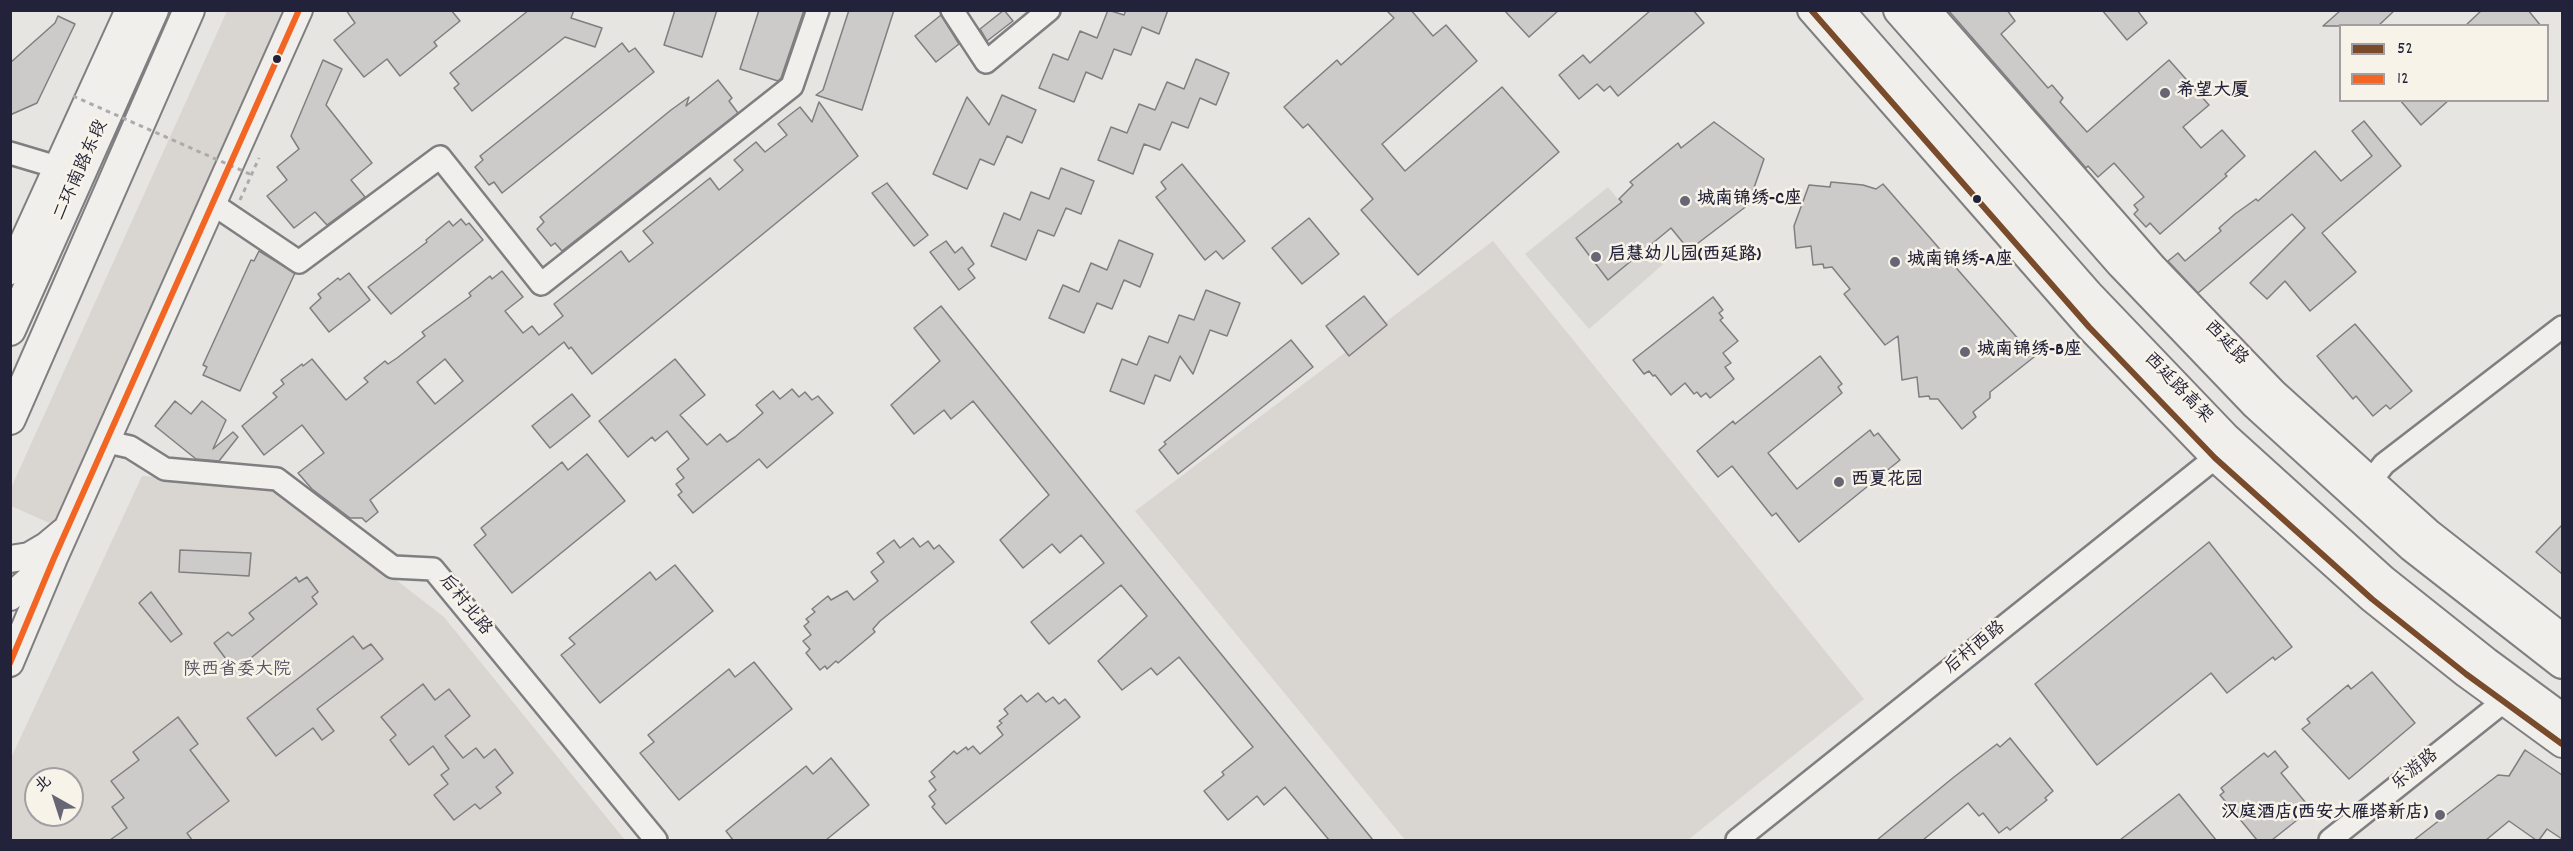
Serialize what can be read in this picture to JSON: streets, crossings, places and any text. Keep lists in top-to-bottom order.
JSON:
{
  "streets": {
    "highway": ["二环南路东段", "西延路高架"],
    "main road": ["西延路"],
    "street": ["后村北路", "后村西路", "乐游路"]
  },
  "parks": ["陕西省委大院"],
  "places": [
    "希望大厦",
    "城南锦绣-C座",
    "启慧幼儿园(西延路)",
    "城南锦绣-A座",
    "城南锦绣-B座",
    "西夏花园",
    "汉庭酒店(西安大雁塔新店)"
  ],
  "lines": ["transit line 52", "transit line 12"],
  "legend": ["52", "12"],
  "north": "top left"
}
